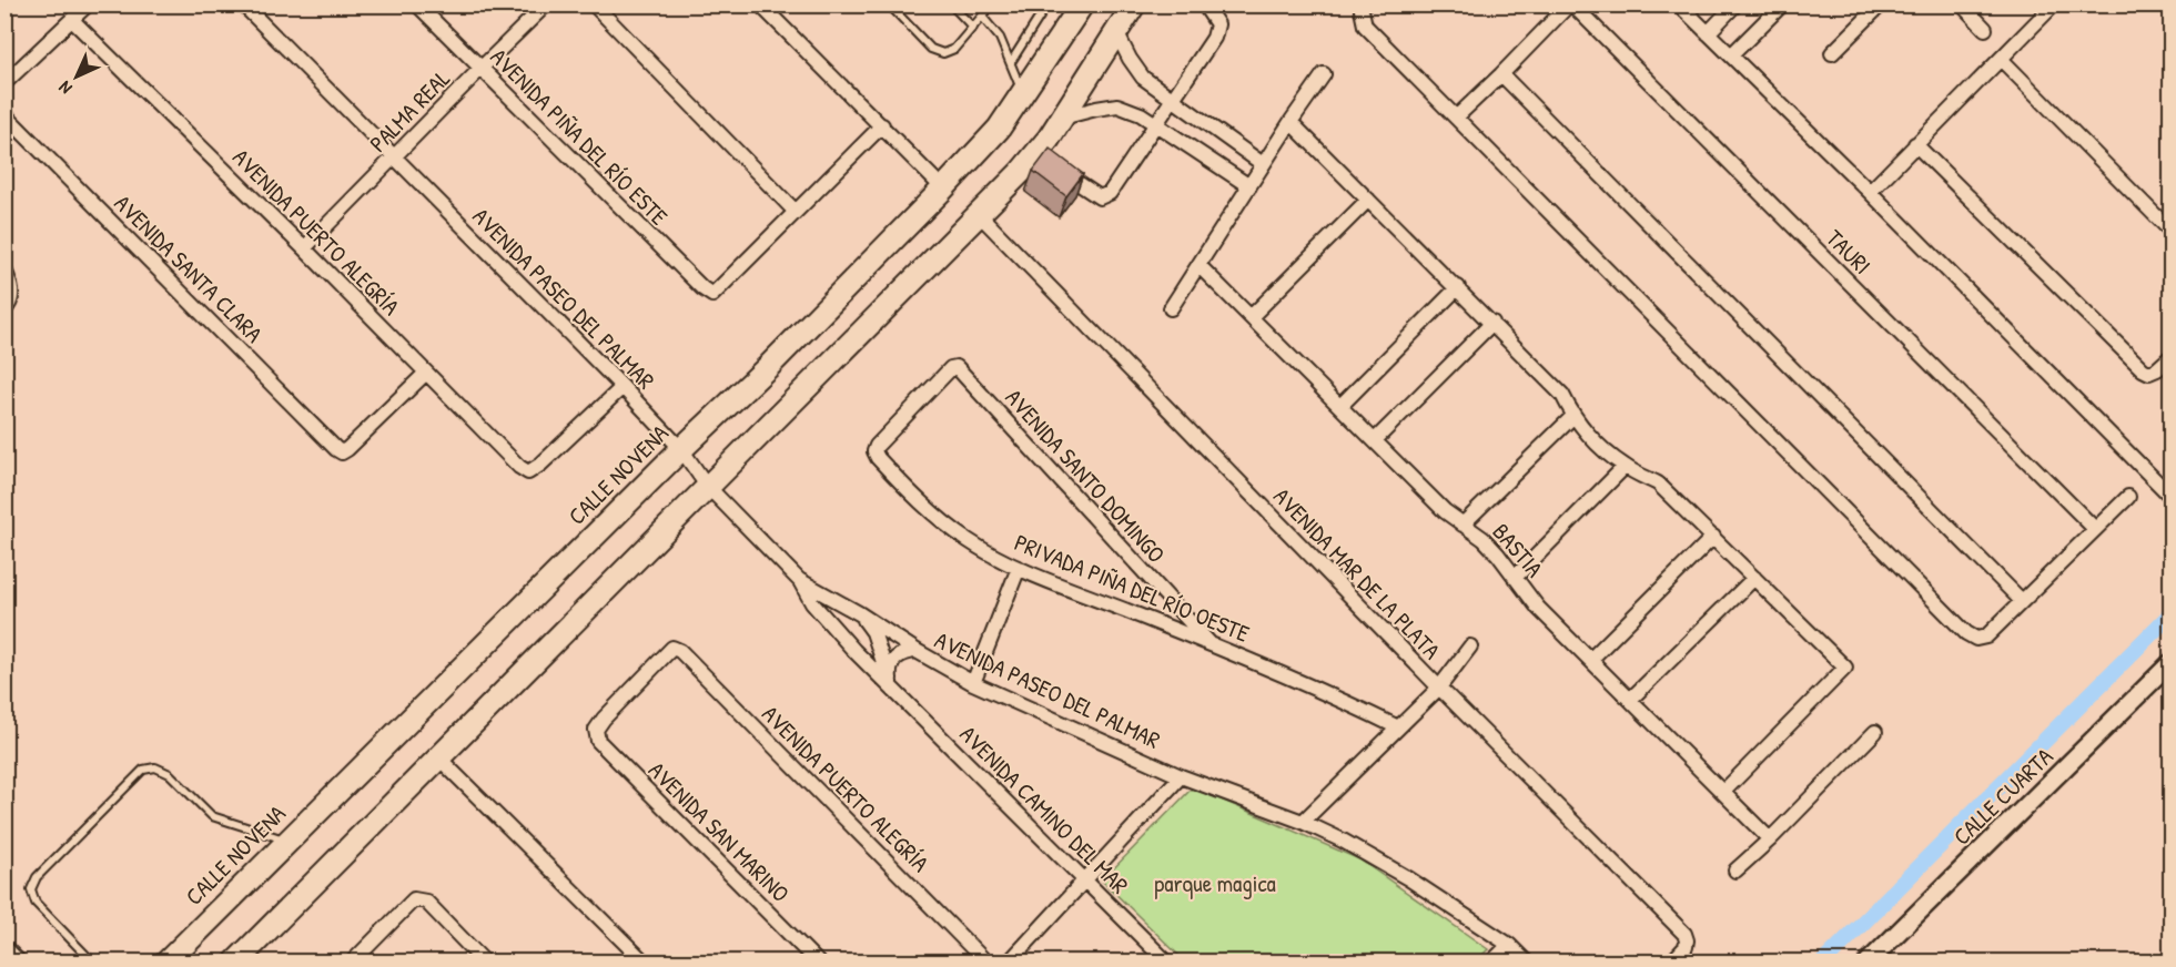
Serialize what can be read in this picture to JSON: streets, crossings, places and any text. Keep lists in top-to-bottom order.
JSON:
{
  "streets": {
    "main road": ["CALLE NOVENA"],
    "street": [
      "PALMA REAL",
      "AVENIDA PIÑA DEL RÍO ESTE",
      "AVENIDA PUERTO ALEGRÍA",
      "TAURI",
      "AVENIDA SANTA CLARA",
      "AVENIDA PASEO DEL PALMAR",
      "AVENIDA SANTO DOMINGO",
      "BASTIA",
      "AVENIDA MAR DE LA PLATA",
      "PRIVADA PIÑA DEL RÍO OESTE",
      "CALLE CUARTA",
      "AVENIDA CAMINO DEL MAR",
      "AVENIDA SAN MARINO"
    ]
  },
  "crossings": [
    ["PALMA REAL", "AVENIDA PIÑA DEL RÍO ESTE"],
    ["PALMA REAL", "AVENIDA PUERTO ALEGRÍA"],
    ["PALMA REAL", "AVENIDA PASEO DEL PALMAR"],
    ["AVENIDA PUERTO ALEGRÍA", "AVENIDA SANTA CLARA"],
    ["AVENIDA PUERTO ALEGRÍA", "AVENIDA PASEO DEL PALMAR"],
    ["AVENIDA PUERTO ALEGRÍA", "AVENIDA SAN MARINO"],
    ["AVENIDA PASEO DEL PALMAR", "CALLE NOVENA"],
    ["AVENIDA PASEO DEL PALMAR", "AVENIDA CAMINO DEL MAR"],
    ["AVENIDA SANTO DOMINGO", "PRIVADA PIÑA DEL RÍO OESTE"]
  ],
  "parks": ["parque magica"],
  "north": "bottom left"
}
